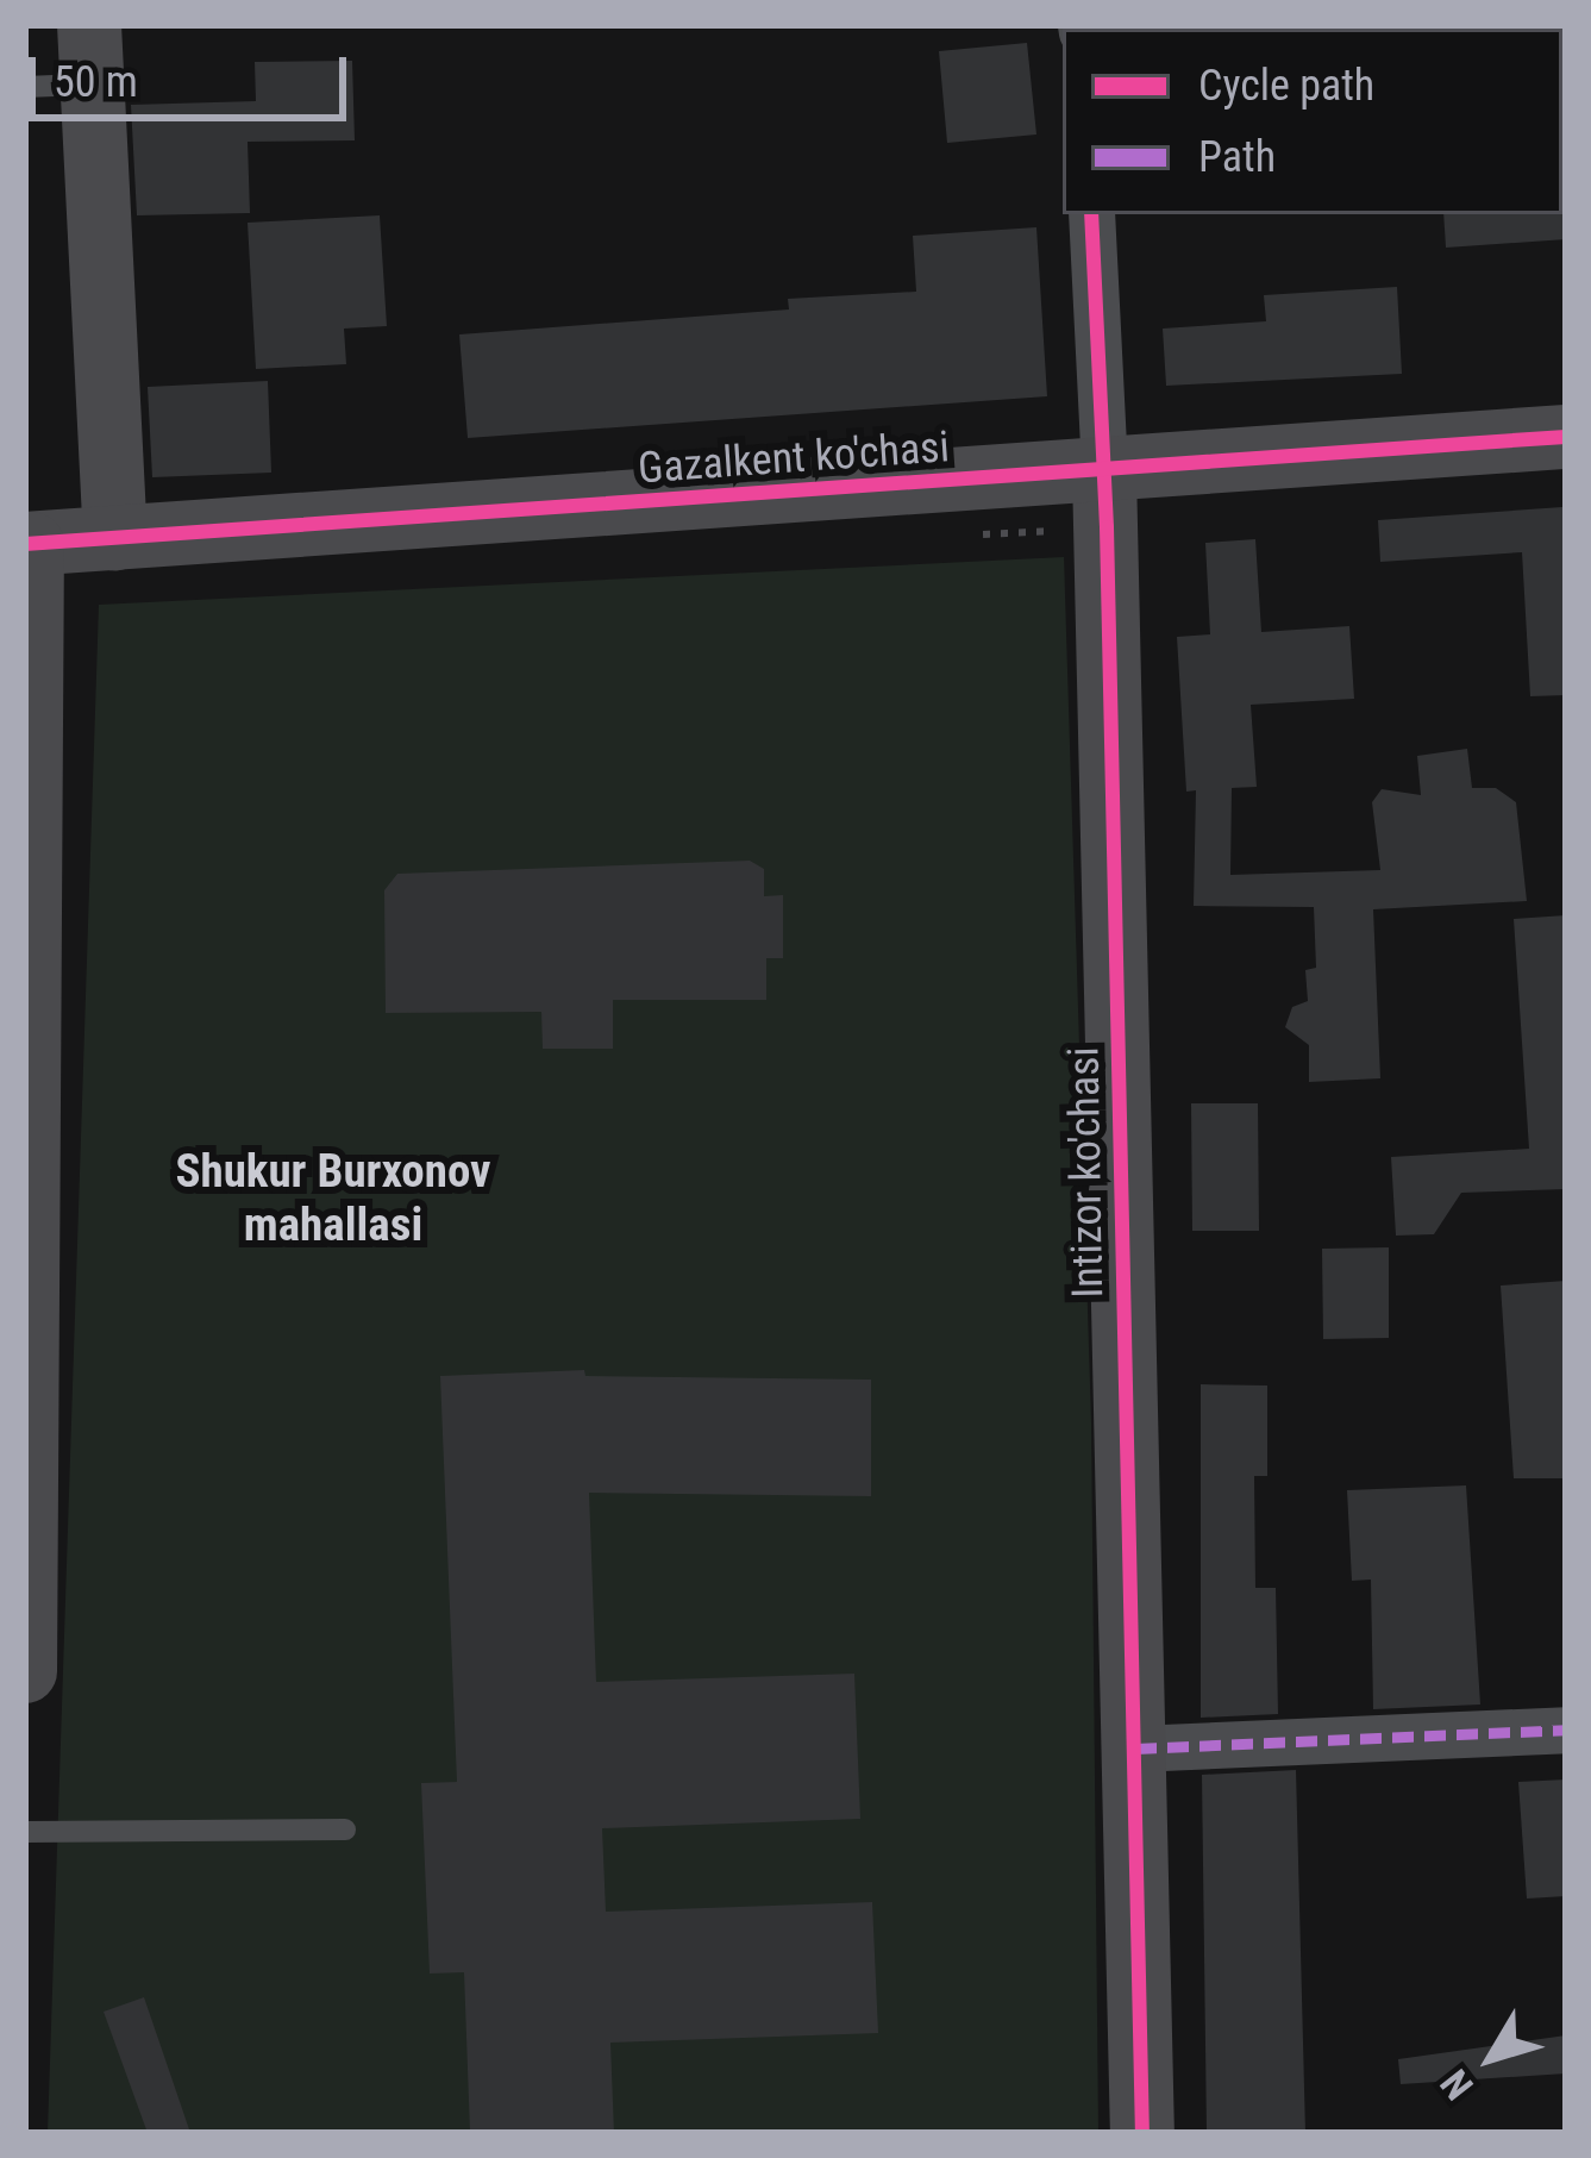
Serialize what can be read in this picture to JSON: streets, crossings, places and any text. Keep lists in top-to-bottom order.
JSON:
{
  "streets": {
    "street": ["Gazalkent ko'chasi", "Intizor ko'chasi"]
  },
  "crossings": [
    ["Gazalkent ko'chasi", "Intizor ko'chasi"]
  ],
  "districts": ["Shukur Burxonov mahallasi"],
  "legend": ["Cycle path", "Path"],
  "scale_bar": "50 m",
  "north": "bottom left"
}
